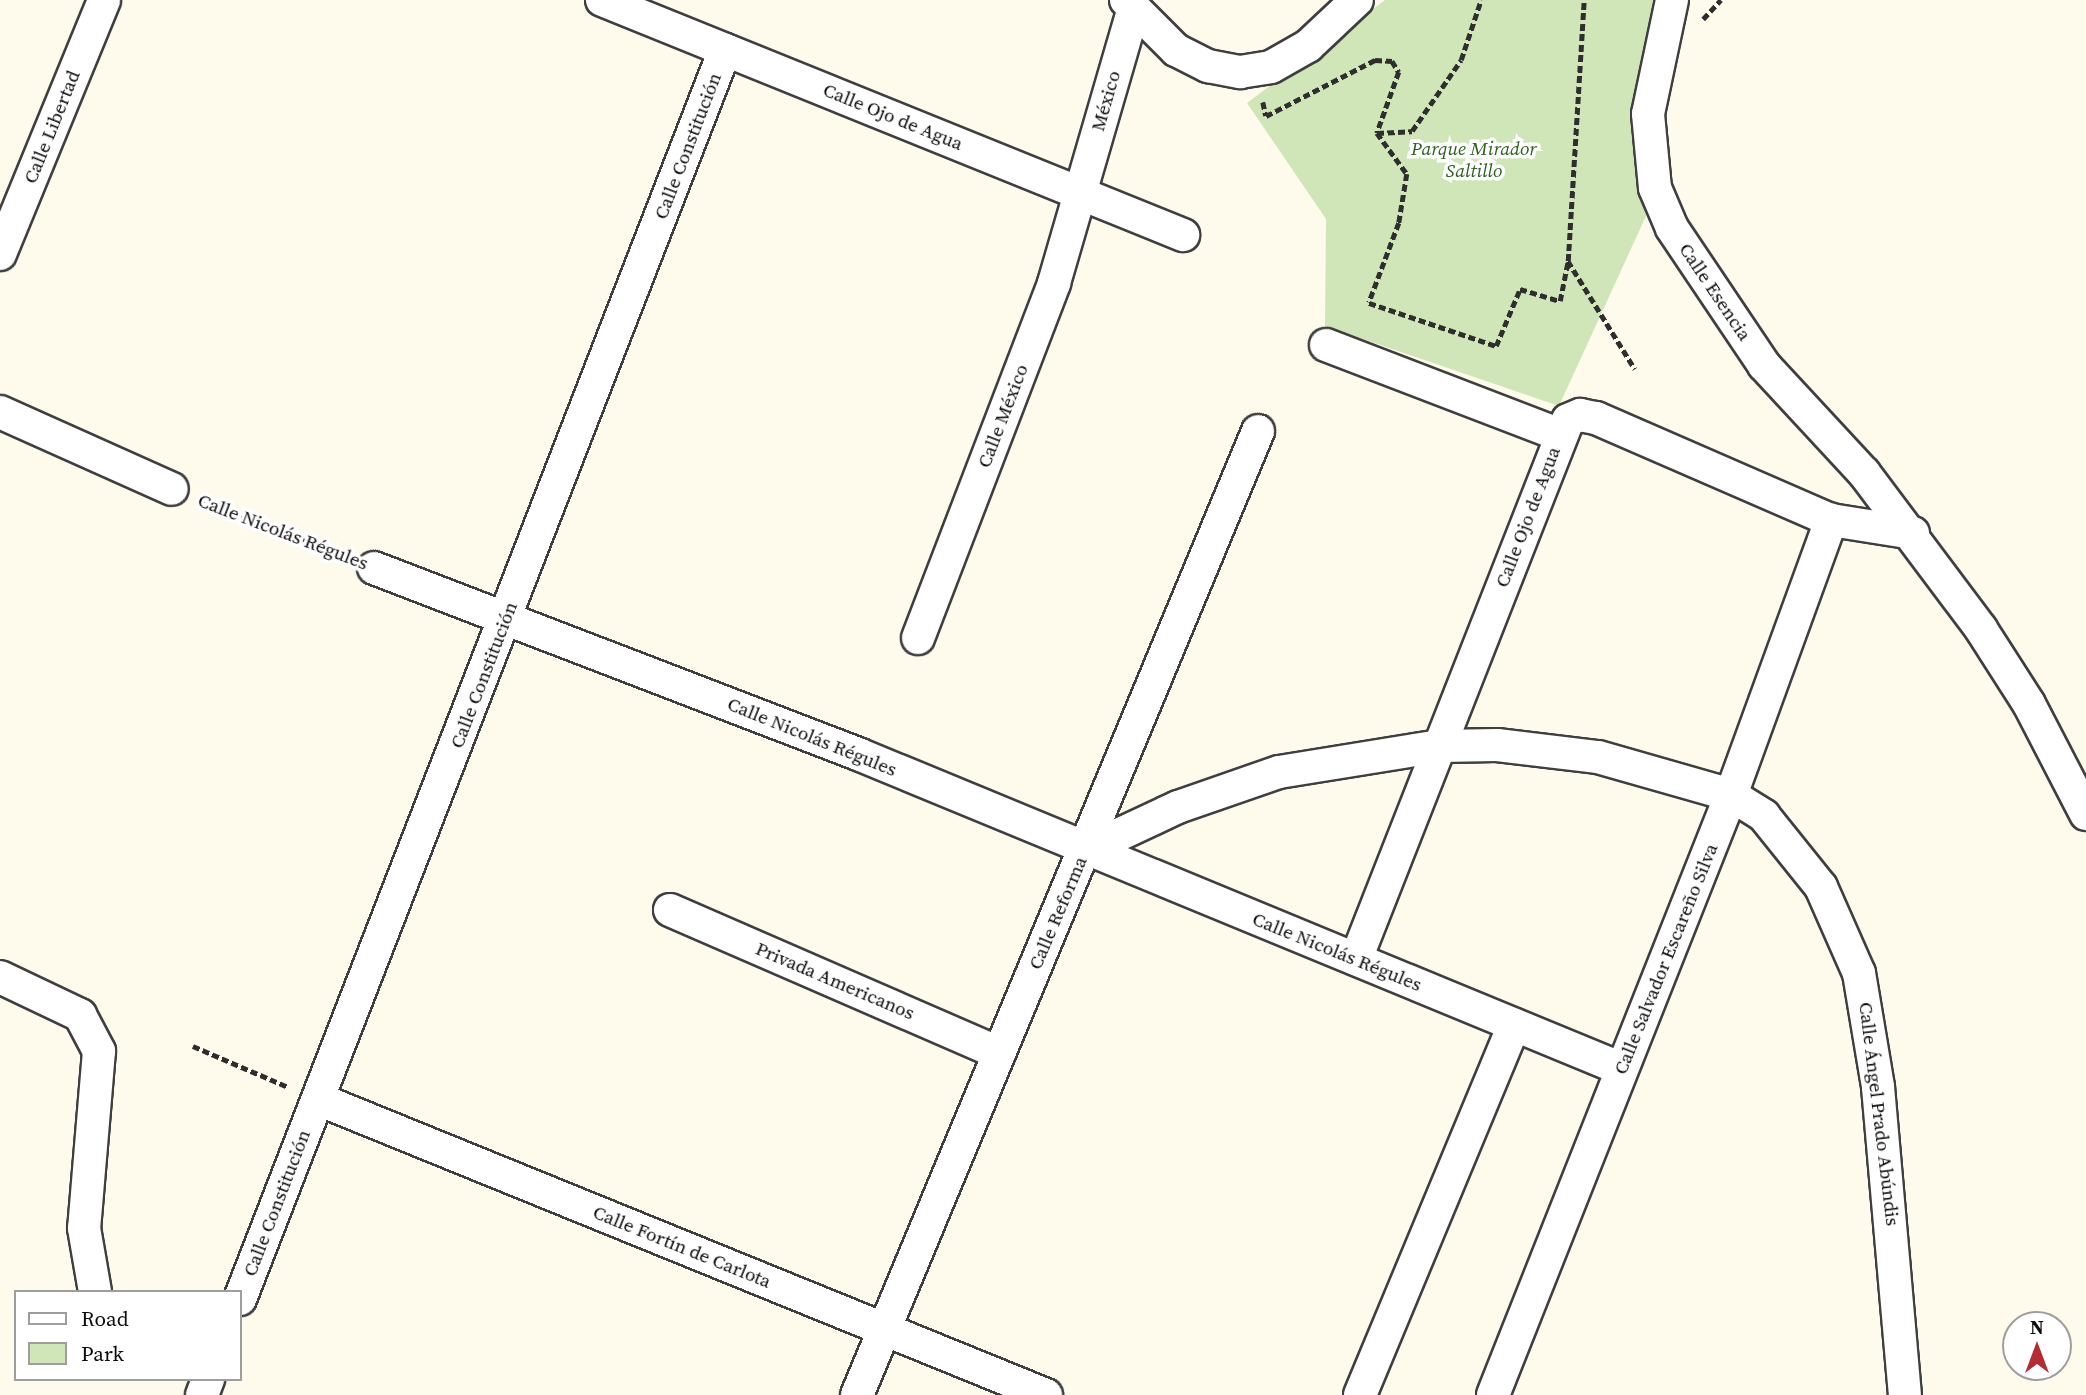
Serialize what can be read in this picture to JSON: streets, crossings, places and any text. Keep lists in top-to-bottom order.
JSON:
{
  "streets": {
    "street": [
      "México",
      "Calle Ojo de Agua",
      "Calle Libertad",
      "Calle Constitución",
      "Calle Esencia",
      "Calle México",
      "Calle Nicolás Régules",
      "Calle Reforma",
      "Calle Salvador Escareño Silva",
      "Privada Americanos",
      "Calle Ángel Prado Abúndis",
      "Calle Fortín de Carlota"
    ]
  },
  "crossings": [
    ["México", "Calle Ojo de Agua"],
    ["México", "Calle México"],
    ["Calle Ojo de Agua", "Calle Constitución"],
    ["Calle Ojo de Agua", "Calle Esencia"],
    ["Calle Ojo de Agua", "Calle México"],
    ["Calle Ojo de Agua", "Calle Nicolás Régules"],
    ["Calle Ojo de Agua", "Calle Salvador Escareño Silva"],
    ["Calle Ojo de Agua", "Calle Ángel Prado Abúndis"],
    ["Calle Constitución", "Calle Nicolás Régules"],
    ["Calle Constitución", "Calle Fortín de Carlota"],
    ["Calle Nicolás Régules", "Calle Reforma"],
    ["Calle Nicolás Régules", "Calle Salvador Escareño Silva"],
    ["Calle Nicolás Régules", "Calle Ángel Prado Abúndis"],
    ["Calle Reforma", "Privada Americanos"],
    ["Calle Reforma", "Calle Ángel Prado Abúndis"],
    ["Calle Reforma", "Calle Fortín de Carlota"],
    ["Calle Salvador Escareño Silva", "Calle Ángel Prado Abúndis"]
  ],
  "parks": ["Parque Mirador Saltillo"],
  "legend": ["Road", "Park"],
  "north": "top"
}
